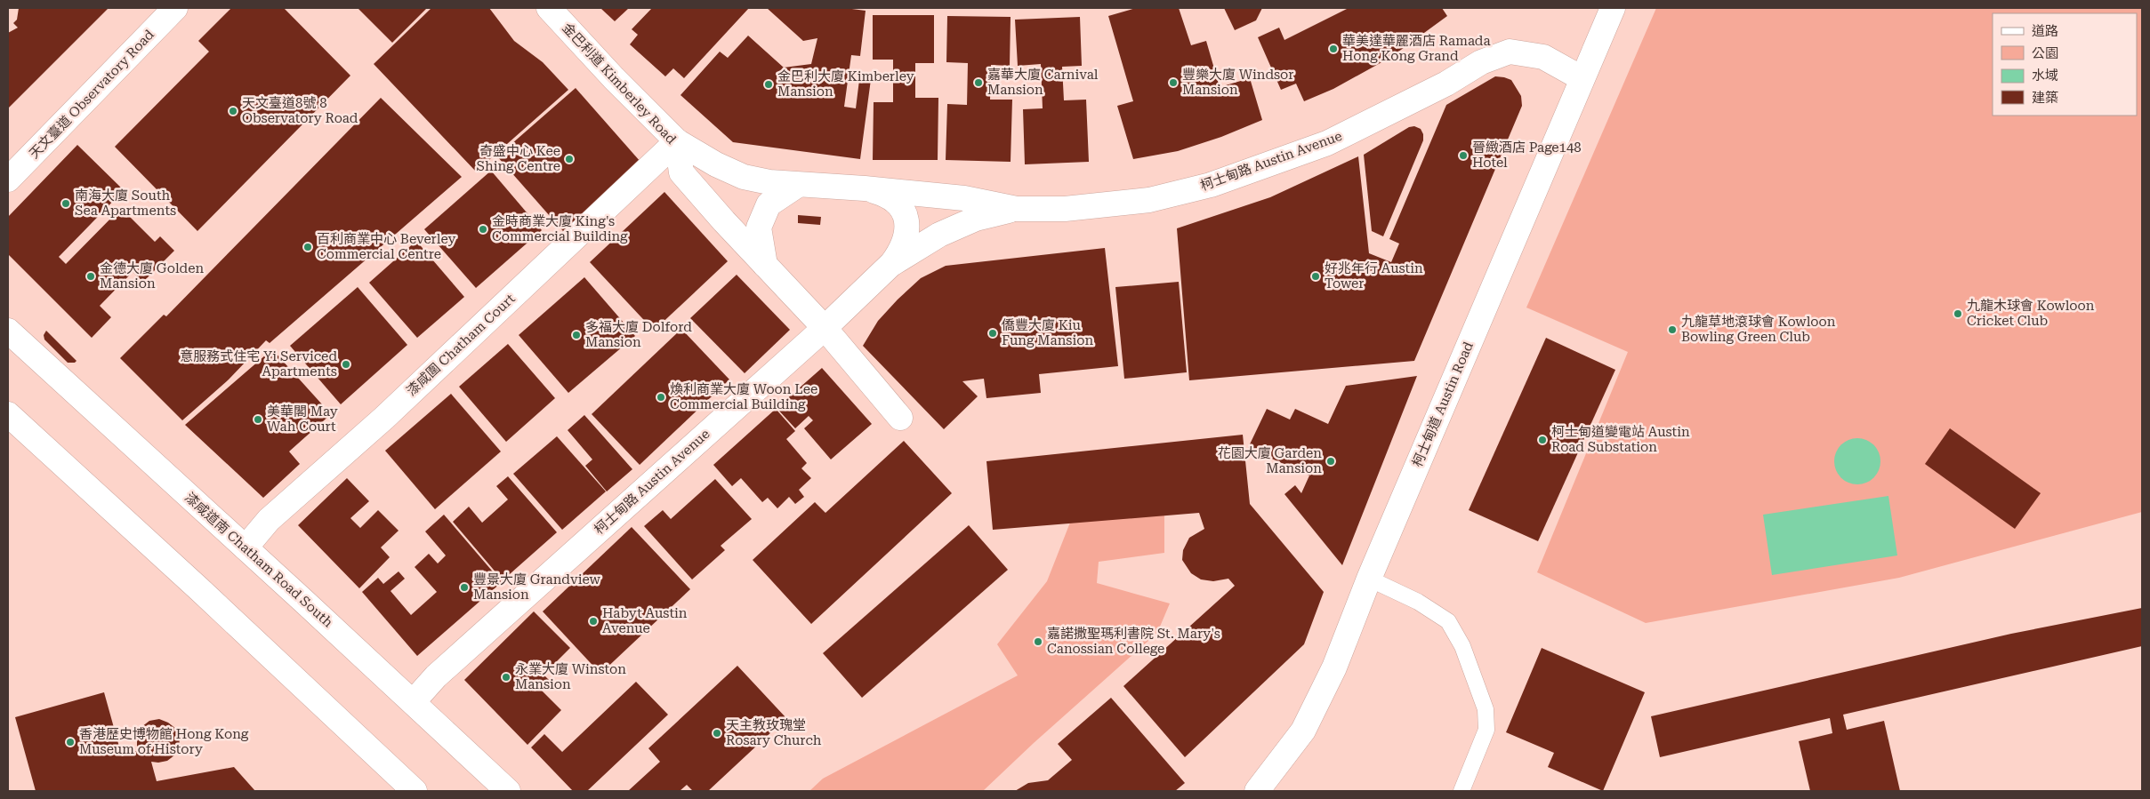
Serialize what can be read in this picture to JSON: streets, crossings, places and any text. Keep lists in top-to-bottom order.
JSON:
{
  "streets": {
    "street": [
      "金巴利道 Kimberley Road",
      "天文臺道 Observatory Road",
      "柯士甸路 Austin Avenue",
      "漆咸圍 Chatham Court",
      "柯士甸道 Austin Road",
      "漆咸道南 Chatham Road South"
    ]
  },
  "crossings": [
    ["金巴利道 Kimberley Road", "柯士甸路 Austin Avenue"],
    ["金巴利道 Kimberley Road", "漆咸圍 Chatham Court"],
    ["柯士甸路 Austin Avenue", "漆咸圍 Chatham Court"],
    ["柯士甸路 Austin Avenue", "柯士甸道 Austin Road"],
    ["柯士甸路 Austin Avenue", "漆咸道南 Chatham Road South"],
    ["漆咸圍 Chatham Court", "漆咸道南 Chatham Road South"]
  ],
  "places": [
    "華美達華麗酒店 Ramada Hong Kong Grand",
    "嘉華大廈 Carnival Mansion",
    "豐樂大廈 Windsor Mansion",
    "金巴利大廈 Kimberley Mansion",
    "天文臺道8號 8 Observatory Road",
    "晉緻酒店 Page148 Hotel",
    "奇盛中心 Kee Shing Centre",
    "南海大廈 South Sea Apartments",
    "金時商業大廈 King's Commercial Building",
    "百利商業中心 Beverley Commercial Centre",
    "金德大廈 Golden Mansion",
    "好兆年行 Austin Tower",
    "九龍木球會 Kowloon Cricket Club",
    "九龍草地滾球會 Kowloon Bowling Green Club",
    "僑豐大廈 Kiu Fung Mansion",
    "多福大廈 Dolford Mansion",
    "意服務式住宅 Yi Serviced Apartments",
    "煥利商業大廈 Woon Lee Commercial Building",
    "美華閣 May Wah Court",
    "柯士甸道變電站 Austin Road Substation",
    "花園大廈 Garden Mansion",
    "豐景大廈 Grandview Mansion",
    "Habyt Austin Avenue",
    "嘉諾撒聖瑪利書院 St. Mary's Canossian College",
    "永業大廈 Winston Mansion",
    "天主教玫瑰堂 Rosary Church",
    "香港歷史博物館 Hong Kong Museum of History"
  ],
  "legend": [
    "道路",
    "公園",
    "水域",
    "建築"
  ]
}
